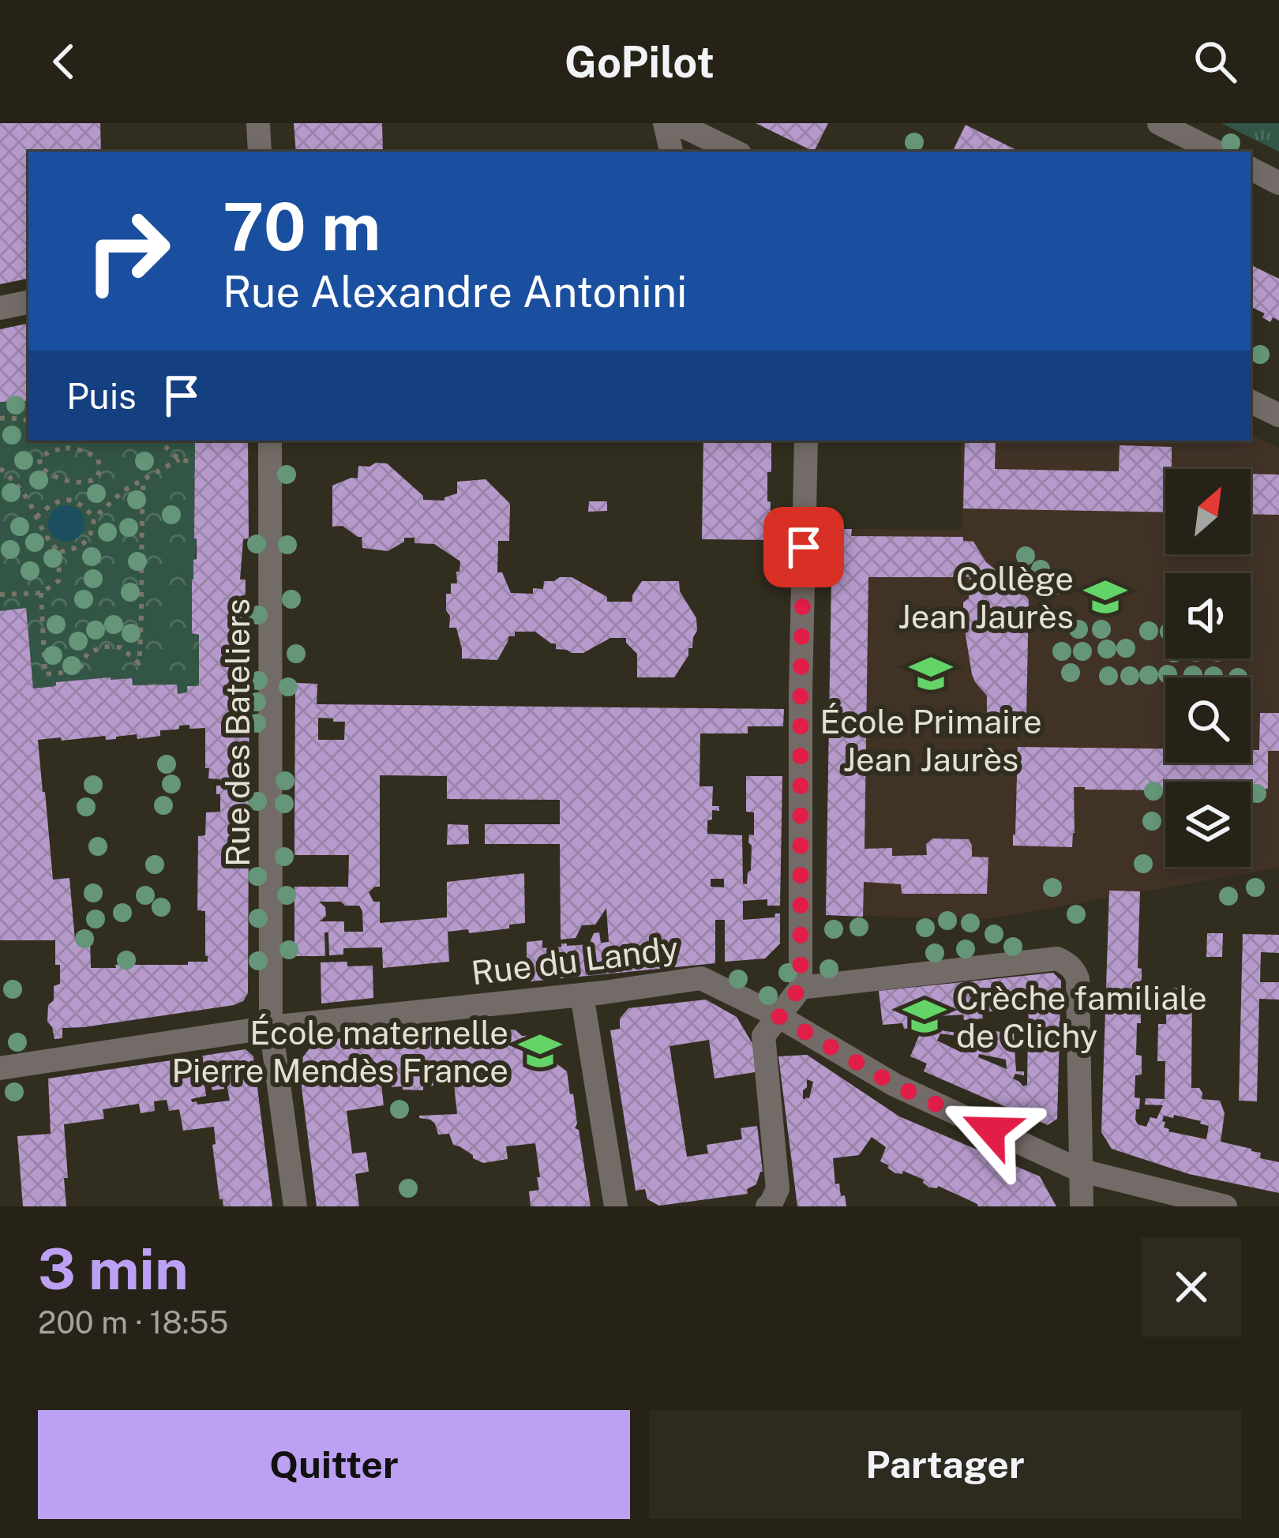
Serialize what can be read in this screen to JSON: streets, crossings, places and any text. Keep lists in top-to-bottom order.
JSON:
{
  "streets": {
    "street": ["Rue des Bateliers", "Rue du Landy"]
  },
  "crossings": [
    ["Rue des Bateliers", "Rue du Landy"]
  ],
  "places": {
    "school or university": [
      "Collège Jean Jaurès",
      "École Primaire Jean Jaurès",
      "Crèche familiale de Clichy",
      "École maternelle Pierre Mendès France"
    ]
  },
  "north": "top right",
  "page": {
    "header": "GoPilot",
    "turn": ["70 m", "Rue Alexandre Antonini"],
    "then": "Puis",
    "heading": ["3 min", "200 m · 18:55"],
    "buttons": ["Quitter", "Partager"]
  }
}
